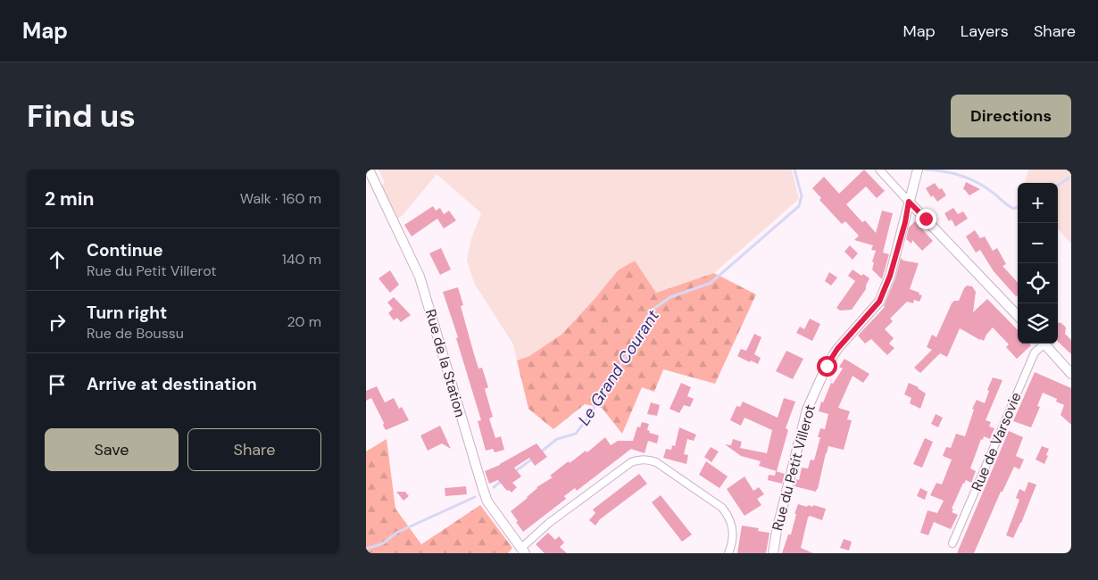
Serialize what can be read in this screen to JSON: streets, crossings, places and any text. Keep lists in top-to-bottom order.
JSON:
{
  "streets": {
    "street": ["Rue de la Station", "Rue de Varsovie", "Rue du Petit Villerot"]
  },
  "water": ["Le Grand Courant"],
  "page": {
    "header": "Map",
    "nav": ["Map", "Layers", "Share"],
    "buttons": [
      "Directions",
      ["Save", "Share"]
    ],
    "title": "Find us",
    "heading": ["2 min", "Walk · 160 m"],
    "map_buttons": ["+", "−"],
    "list": [
      ["Continue", "Rue du Petit Villerot", "140 m"],
      ["Turn right", "Rue de Boussu", "20 m"],
      "Arrive at destination"
    ]
  }
}
